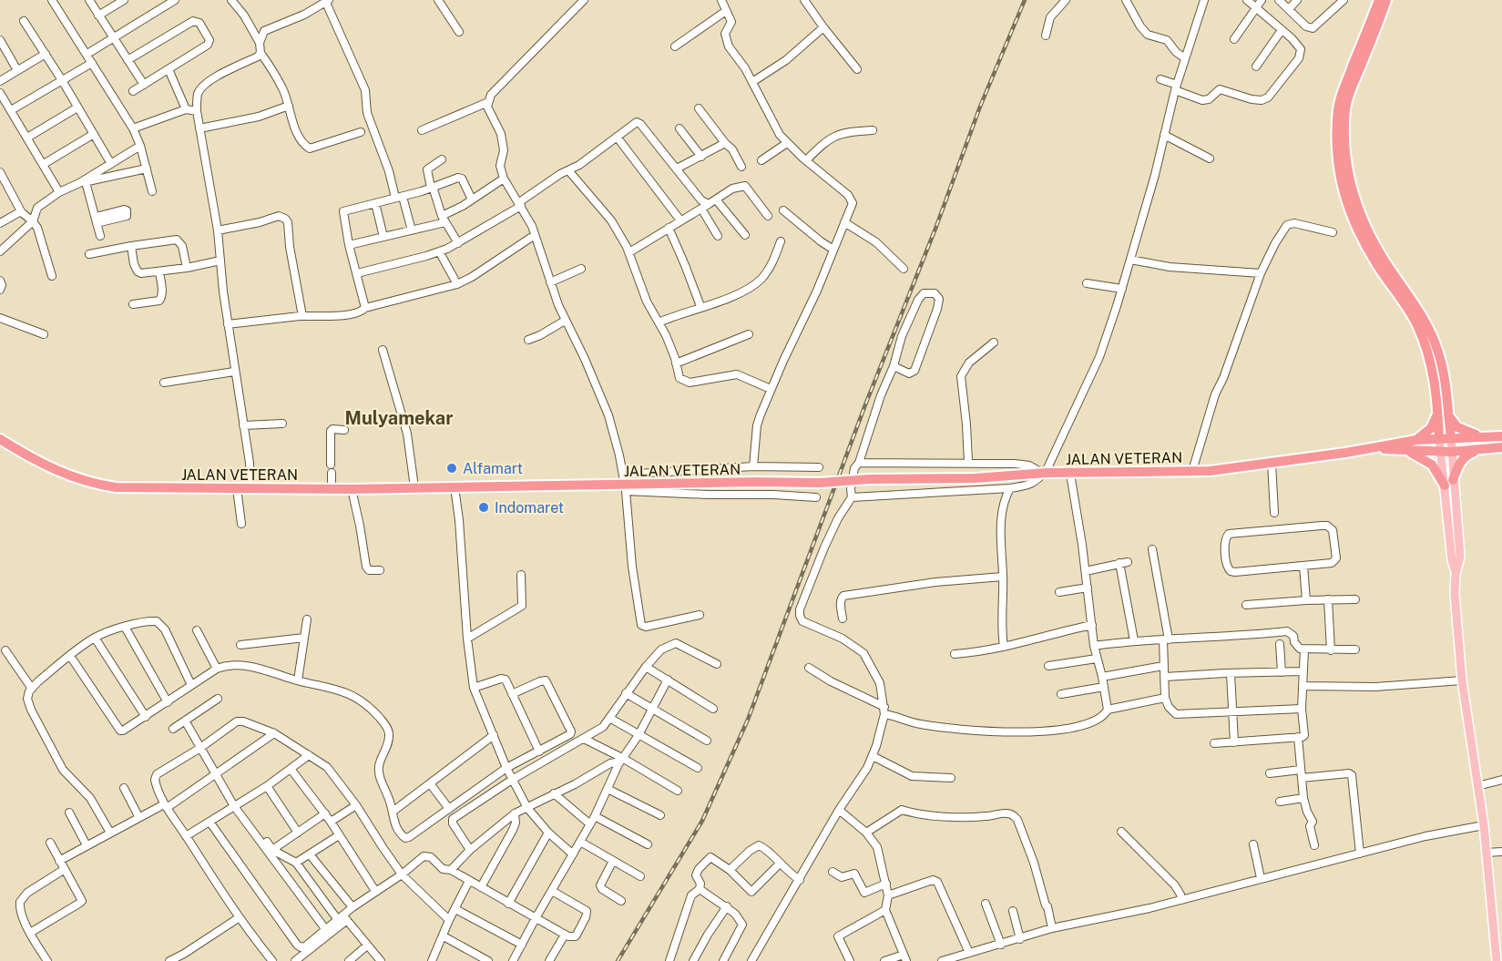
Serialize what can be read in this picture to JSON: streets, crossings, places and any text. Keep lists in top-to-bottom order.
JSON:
{
  "streets": {
    "highway": ["JALAN VETERAN"]
  },
  "districts": ["Mulyamekar"],
  "places": ["Alfamart", "Indomaret"]
}
